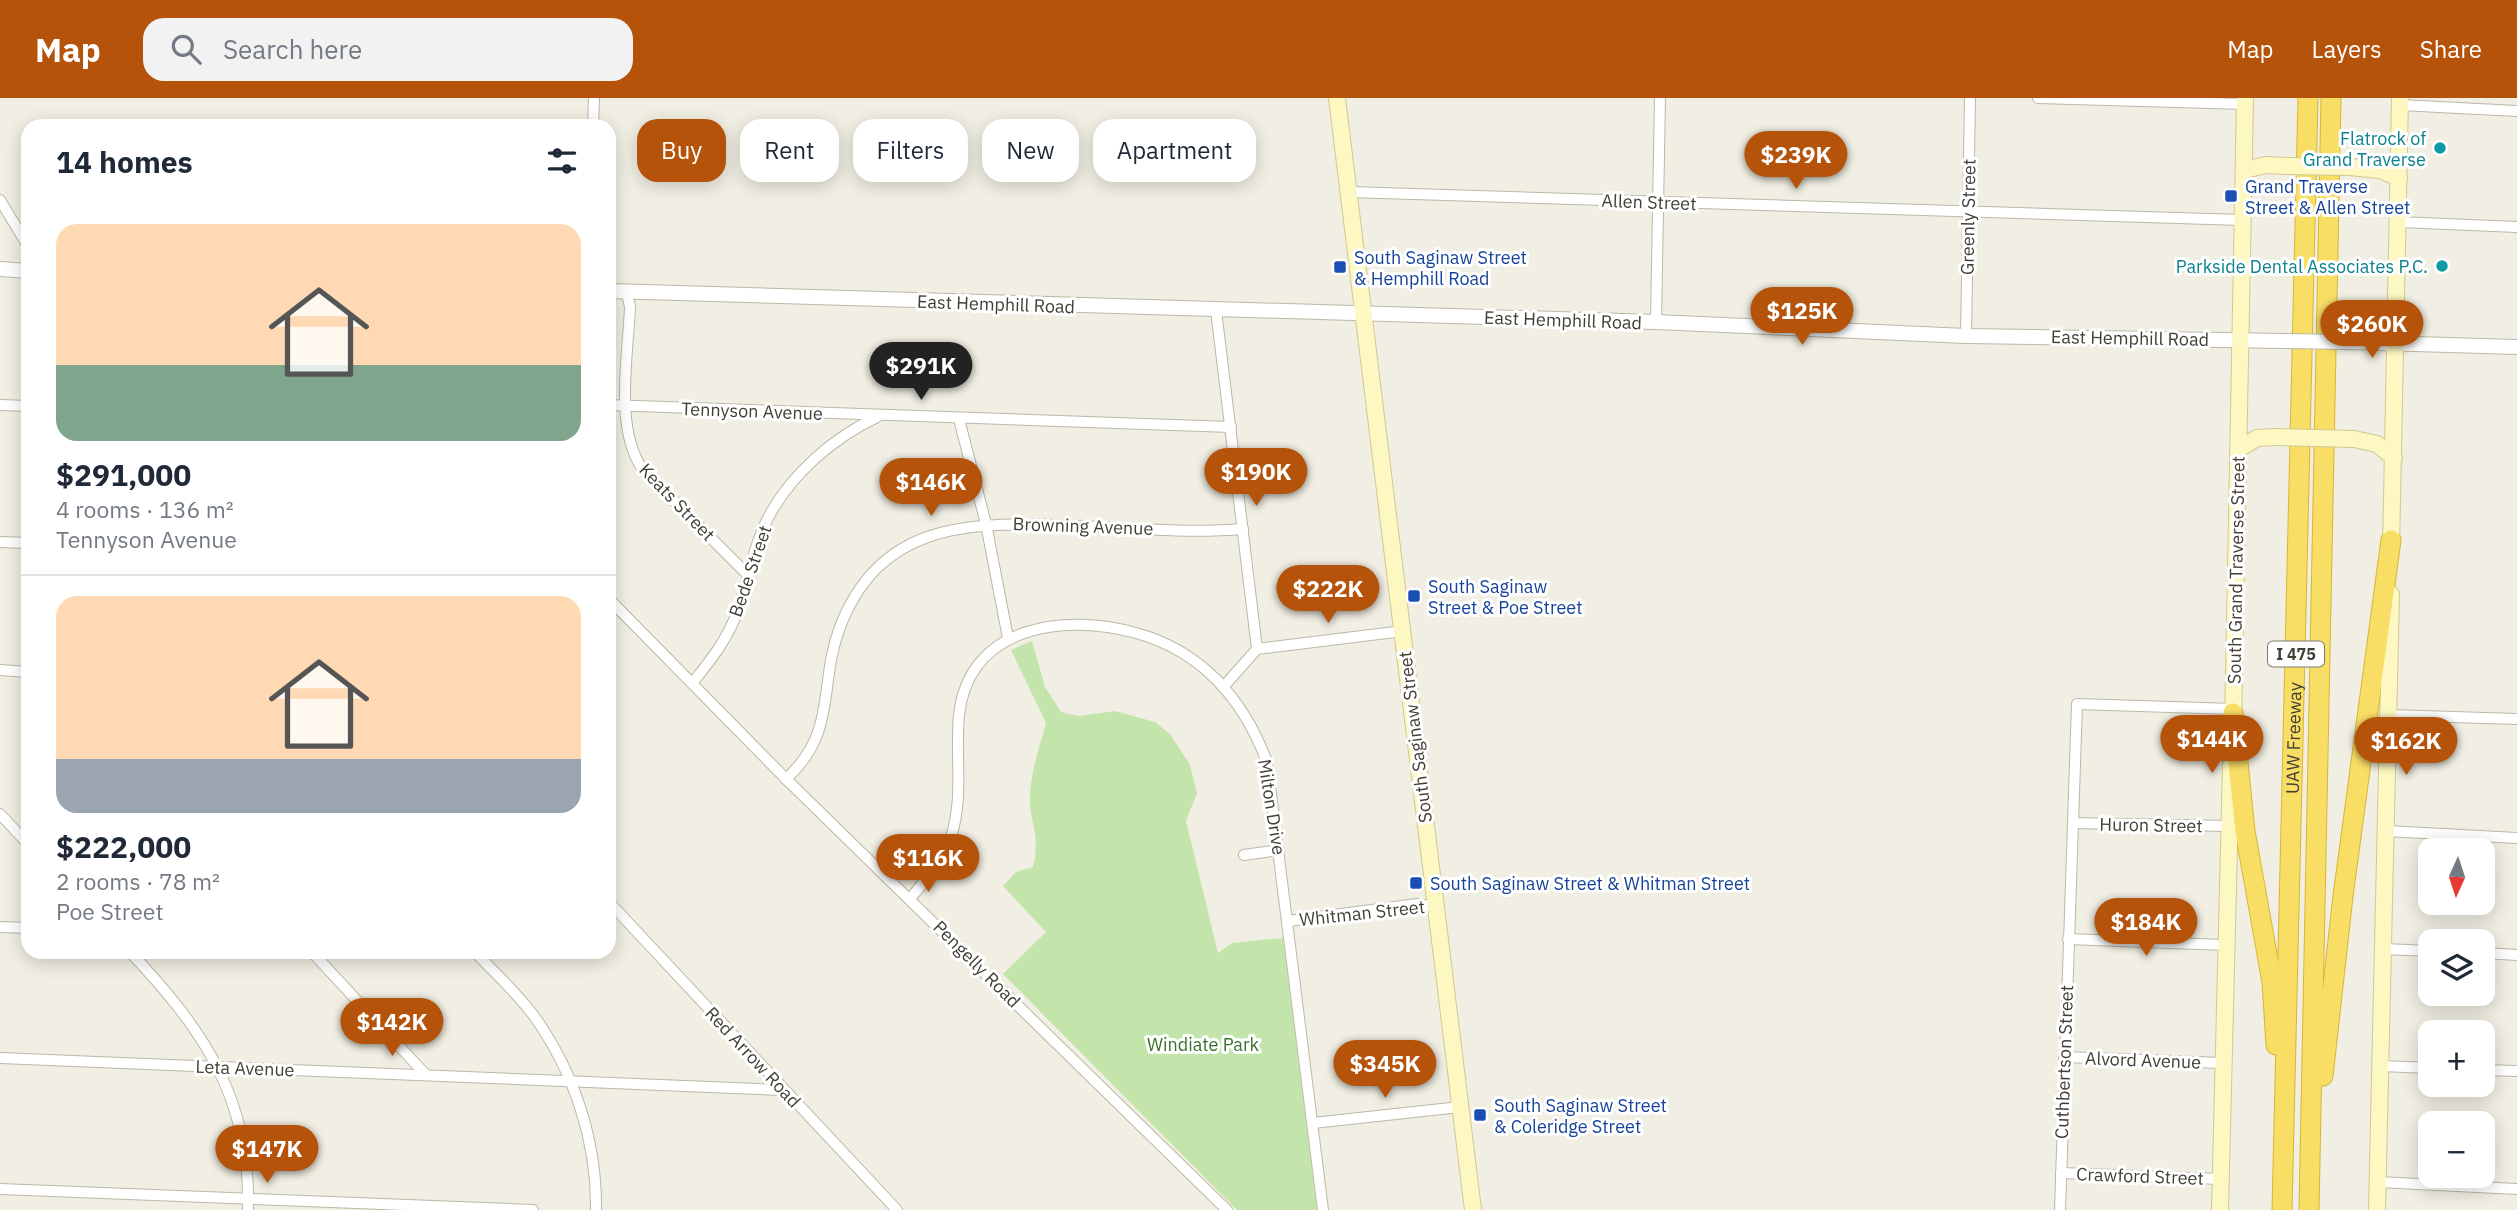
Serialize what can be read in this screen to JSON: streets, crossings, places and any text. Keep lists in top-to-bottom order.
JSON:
{
  "streets": {
    "highway": ["I 475", "UAW Freeway"],
    "main road": ["South Grand Traverse Street", "South Saginaw Street"],
    "street": [
      "Allen Street",
      "Greenly Street",
      "East Hemphill Road",
      "Tennyson Avenue",
      "Keats Street",
      "Browning Avenue",
      "Bede Street",
      "Milton Drive",
      "Huron Street",
      "Whitman Street",
      "Pengelly Road",
      "Red Arrow Road",
      "Alvord Avenue",
      "Cuthbertson Street",
      "Leta Avenue",
      "Crawford Street"
    ]
  },
  "crossings": [
    ["Allen Street", "Greenly Street"],
    ["Allen Street", "South Grand Traverse Street"],
    ["Allen Street", "South Saginaw Street"],
    ["Greenly Street", "East Hemphill Road"],
    ["East Hemphill Road", "Keats Street"],
    ["East Hemphill Road", "South Grand Traverse Street"],
    ["East Hemphill Road", "South Saginaw Street"],
    ["Tennyson Avenue", "Keats Street"],
    ["Tennyson Avenue", "Bede Street"],
    ["Keats Street", "Bede Street"],
    ["Browning Avenue", "Pengelly Road"],
    ["South Grand Traverse Street", "Huron Street"],
    ["South Grand Traverse Street", "Alvord Avenue"],
    ["South Grand Traverse Street", "Cuthbertson Street"],
    ["South Grand Traverse Street", "Crawford Street"],
    ["Bede Street", "Pengelly Road"],
    ["South Saginaw Street", "Whitman Street"],
    ["Milton Drive", "Whitman Street"],
    ["Milton Drive", "Pengelly Road"],
    ["Huron Street", "Cuthbertson Street"],
    ["Red Arrow Road", "Leta Avenue"],
    ["Alvord Avenue", "Cuthbertson Street"],
    ["Cuthbertson Street", "Crawford Street"]
  ],
  "parks": ["Windiate Park"],
  "places": {
    "other": ["Flatrock of Grand Traverse", "Parkside Dental Associates P.C."],
    "transit": [
      "Grand Traverse Street & Allen Street",
      "South Saginaw Street & Hemphill Road",
      "South Saginaw Street & Poe Street",
      "South Saginaw Street & Whitman Street",
      "South Saginaw Street & Coleridge Street"
    ]
  },
  "north": "bottom",
  "page": {
    "header": "Map",
    "search": "Search here",
    "nav": ["Map", "Layers", "Share"],
    "chip": [
      "Buy",
      "Rent",
      "Filters",
      "New",
      "Apartment"
    ],
    "heading": "14 homes",
    "price": [
      "$239K",
      "$125K",
      "$260K",
      "$291K",
      "$190K",
      "$146K",
      "$222K",
      "$144K",
      "$162K",
      "$116K",
      "$184K",
      "$142K",
      "$345K",
      "$147K"
    ],
    "list": [
      {
        "name": "$291,000",
        "note": "4 rooms · 136 m² · Tennyson Avenue"
      },
      {
        "name": "$222,000",
        "note": "2 rooms · 78 m² · Poe Street"
      }
    ],
    "map_buttons": ["+", "−"]
  }
}
